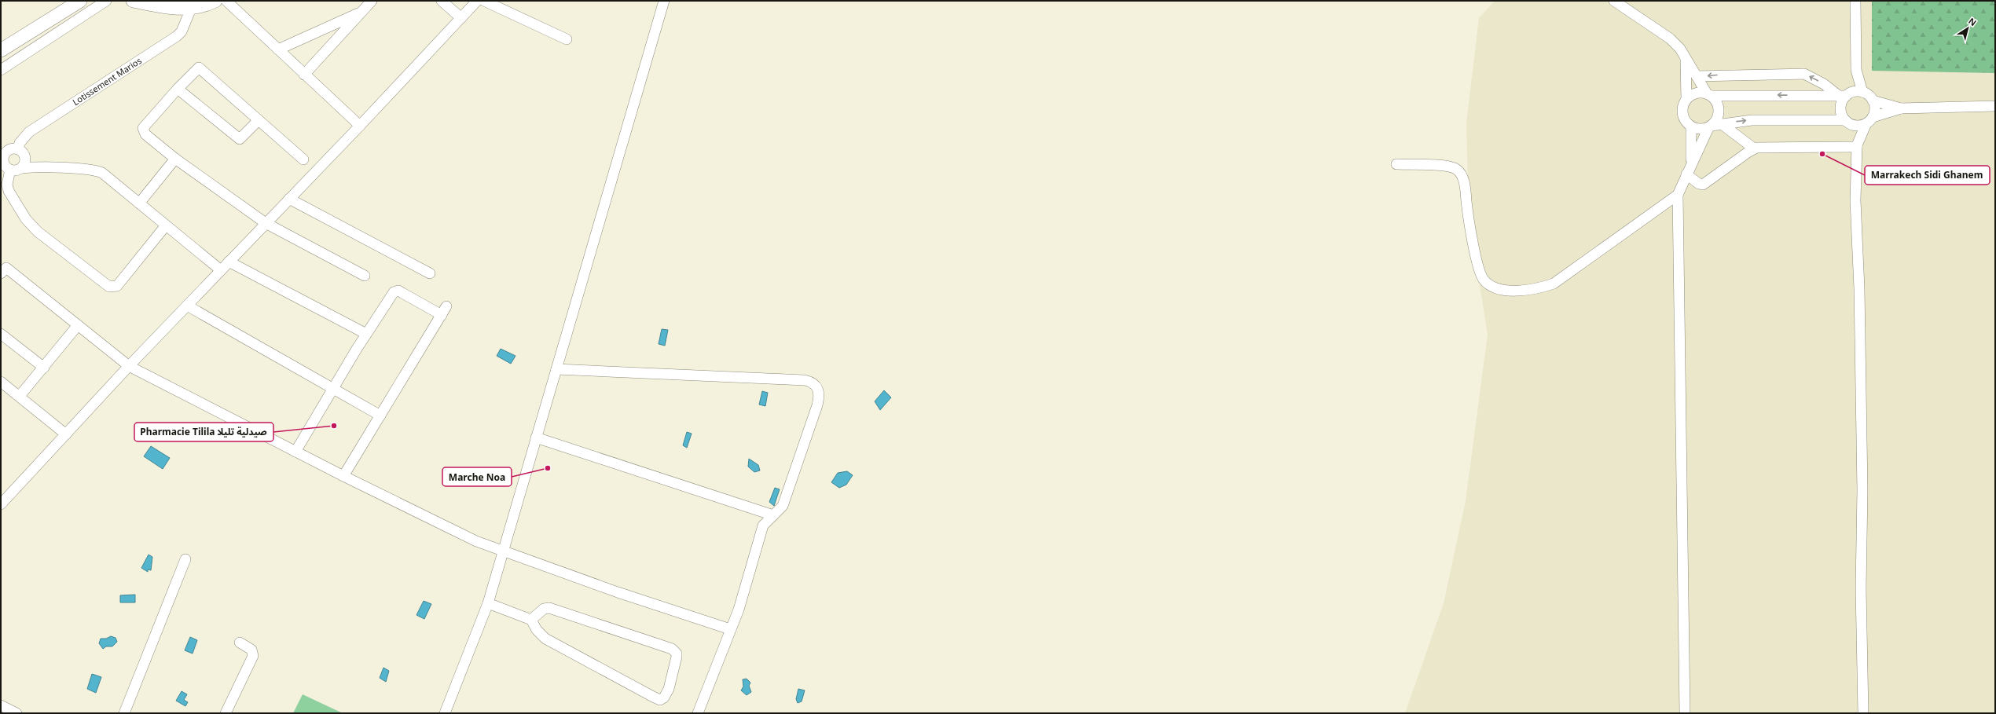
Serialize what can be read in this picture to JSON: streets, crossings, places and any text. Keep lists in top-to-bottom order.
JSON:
{
  "streets": {
    "street": ["Lotissement Marios"]
  },
  "places": ["Marrakech Sidi Ghanem", "Pharmacie Tilila صيدلية تليلا", "Marche Noa"],
  "north": "top right"
}
